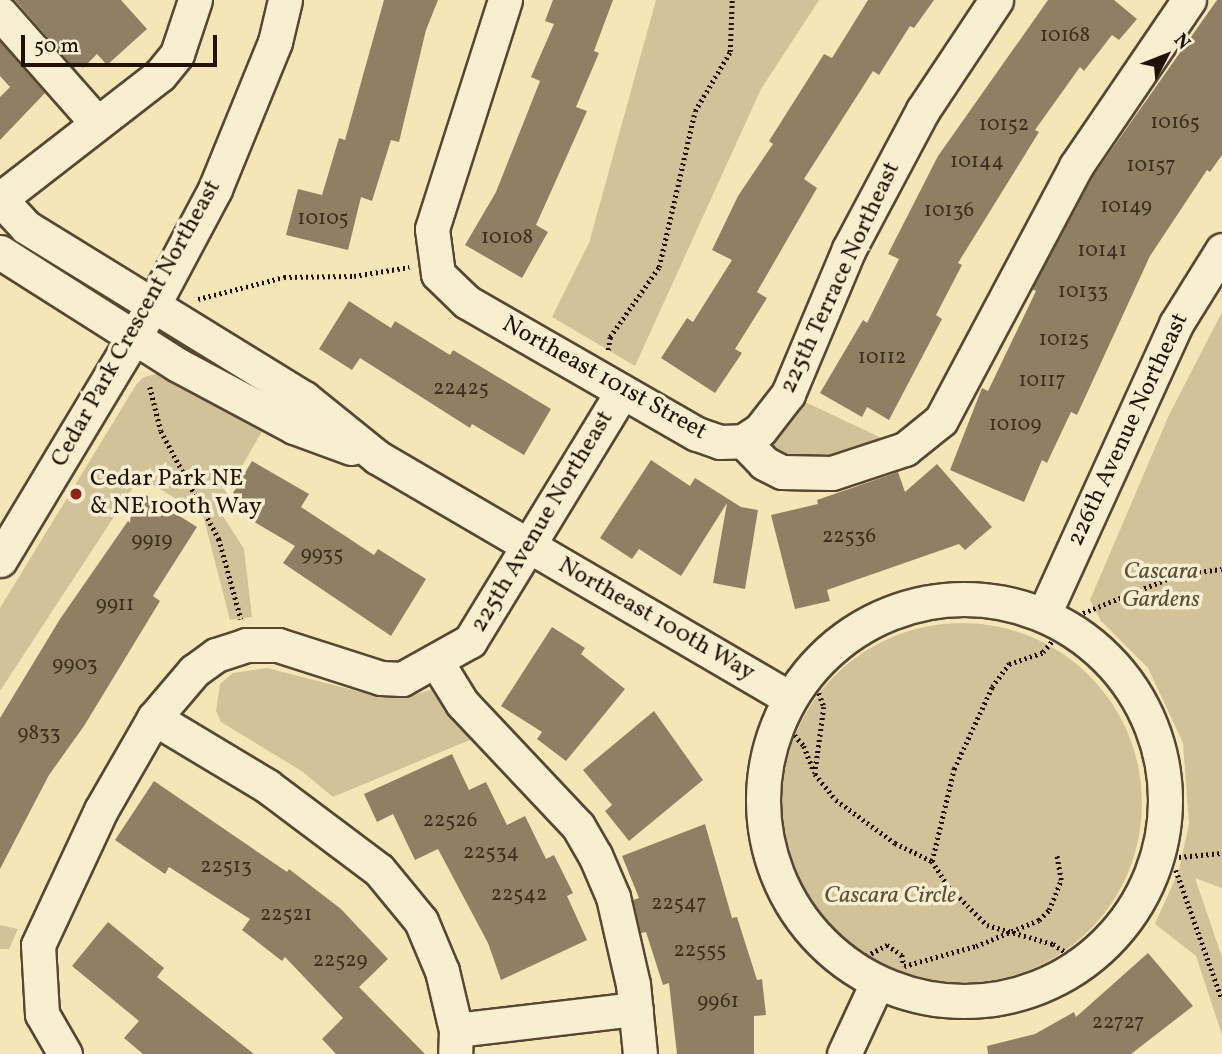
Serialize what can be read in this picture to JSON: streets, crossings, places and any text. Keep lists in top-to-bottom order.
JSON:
{
  "streets": {
    "street": [
      "225th Terrace Northeast",
      "Cedar Park Crescent Northeast",
      "Northeast 101st Street",
      "226th Avenue Northeast",
      "225th Avenue Northeast",
      "Northeast 100th Way"
    ]
  },
  "crossings": [
    ["225th Terrace Northeast", "Northeast 101st Street"],
    ["Cedar Park Crescent Northeast", "Northeast 100th Way"],
    ["Northeast 101st Street", "225th Avenue Northeast"],
    ["225th Avenue Northeast", "Northeast 100th Way"]
  ],
  "parks": ["Cascara Gardens", "Cascara Circle"],
  "places": ["Cedar Park NE & NE 100th Way"],
  "house_numbers": [
    "10168",
    "10165",
    "10152",
    "10144",
    "10157",
    "10149",
    "10136",
    "10105",
    "10108",
    "10141",
    "10133",
    "10125",
    "10112",
    "10117",
    "22425",
    "10109",
    "22536",
    "9919",
    "9935",
    "9911",
    "9903",
    "9833",
    "22526",
    "22534",
    "22513",
    "22542",
    "22547",
    "22521",
    "22555",
    "22529",
    "9961",
    "22727"
  ],
  "scale_bar": "50 m",
  "north": "top right"
}
